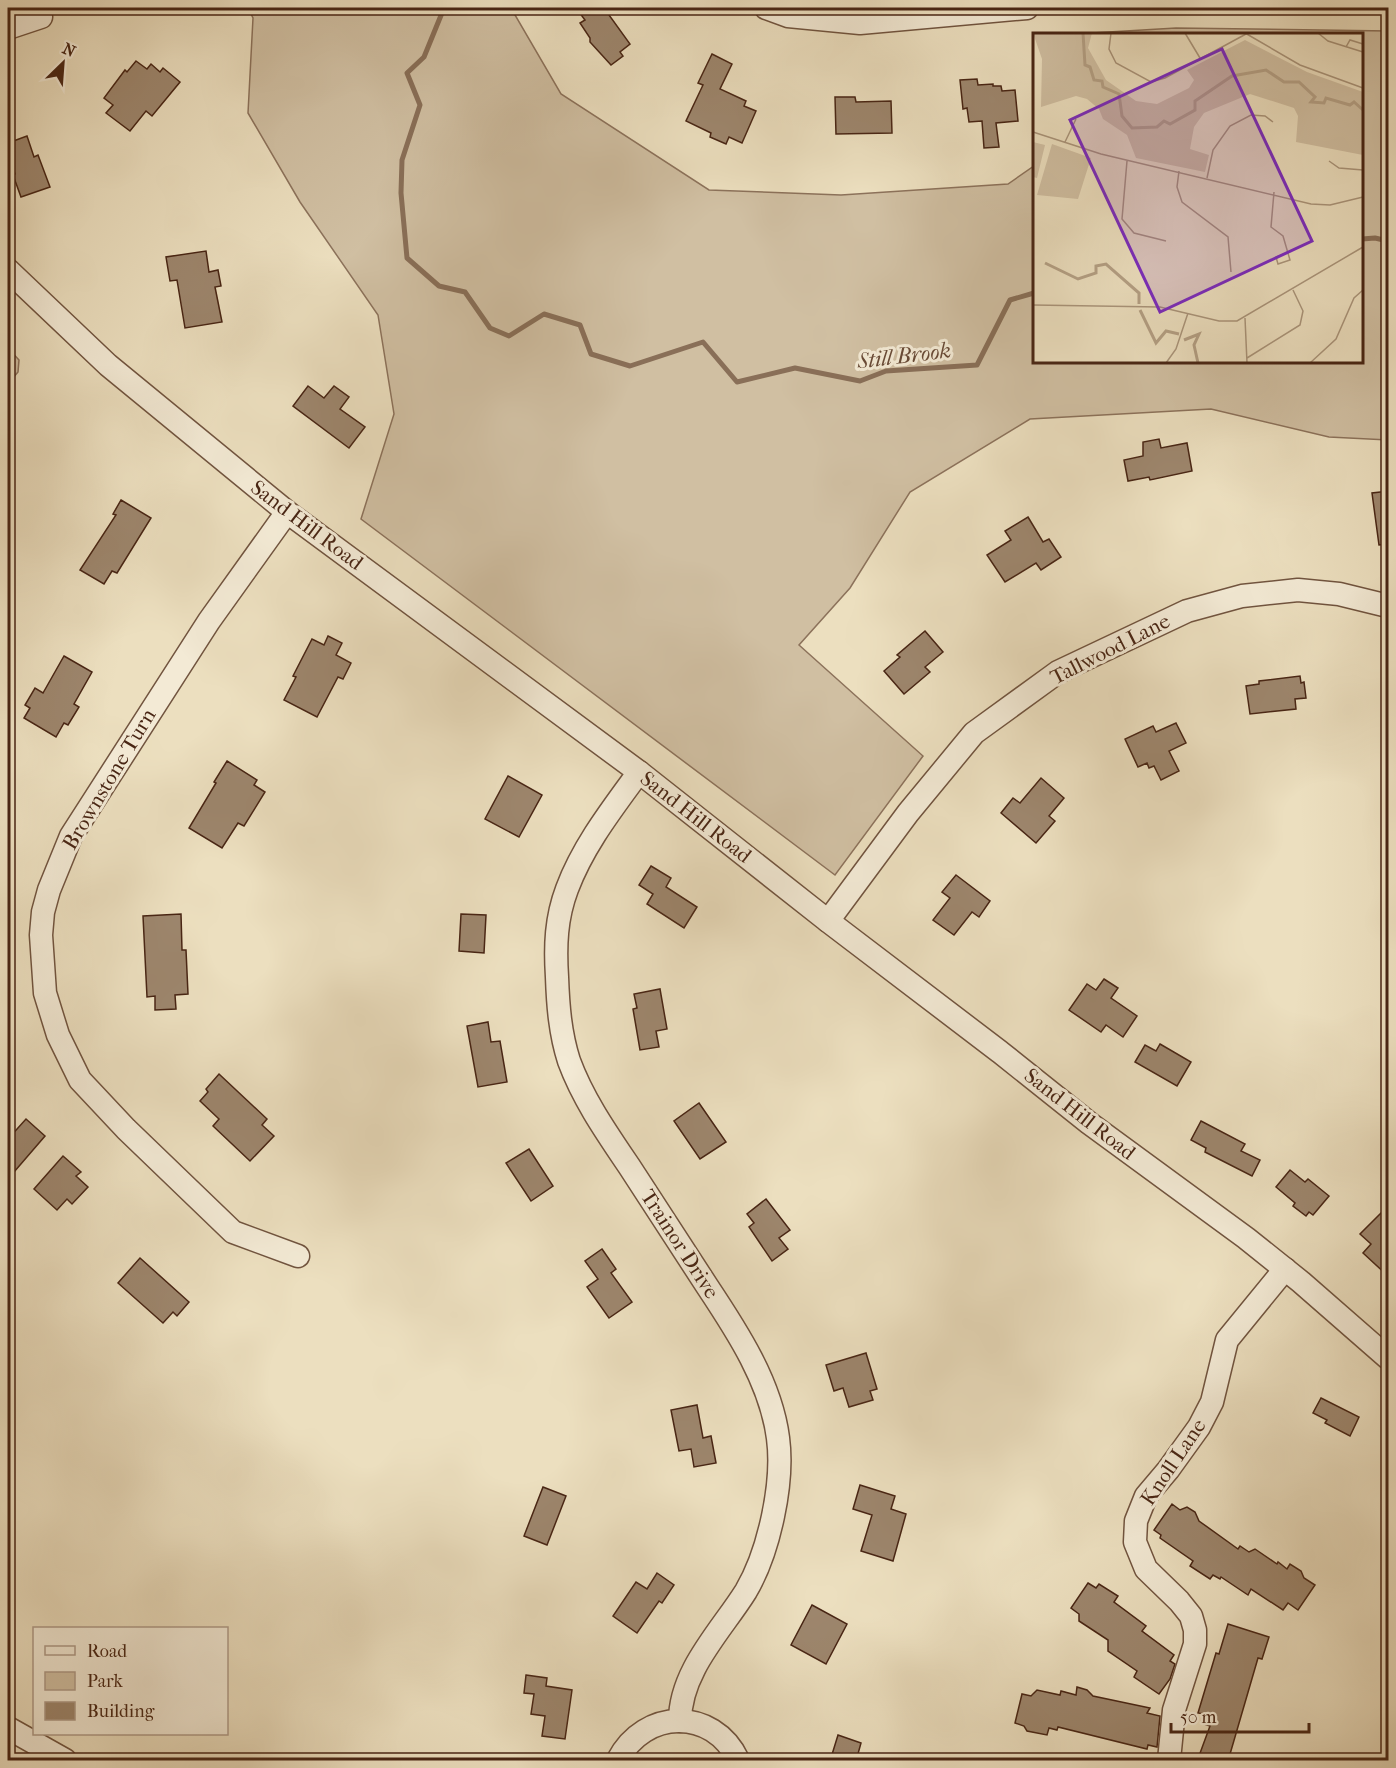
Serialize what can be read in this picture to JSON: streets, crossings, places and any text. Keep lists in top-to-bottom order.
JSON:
{
  "streets": {
    "street": [
      "Sand Hill Road",
      "Tallwood Lane",
      "Brownstone Turn",
      "Trainor Drive",
      "Knoll Lane"
    ]
  },
  "crossings": [
    ["Sand Hill Road", "Tallwood Lane"],
    ["Sand Hill Road", "Brownstone Turn"],
    ["Sand Hill Road", "Trainor Drive"],
    ["Sand Hill Road", "Knoll Lane"]
  ],
  "water": ["Still Brook"],
  "legend": ["Road", "Park", "Building"],
  "scale_bar": "50 m",
  "north": "top right"
}
